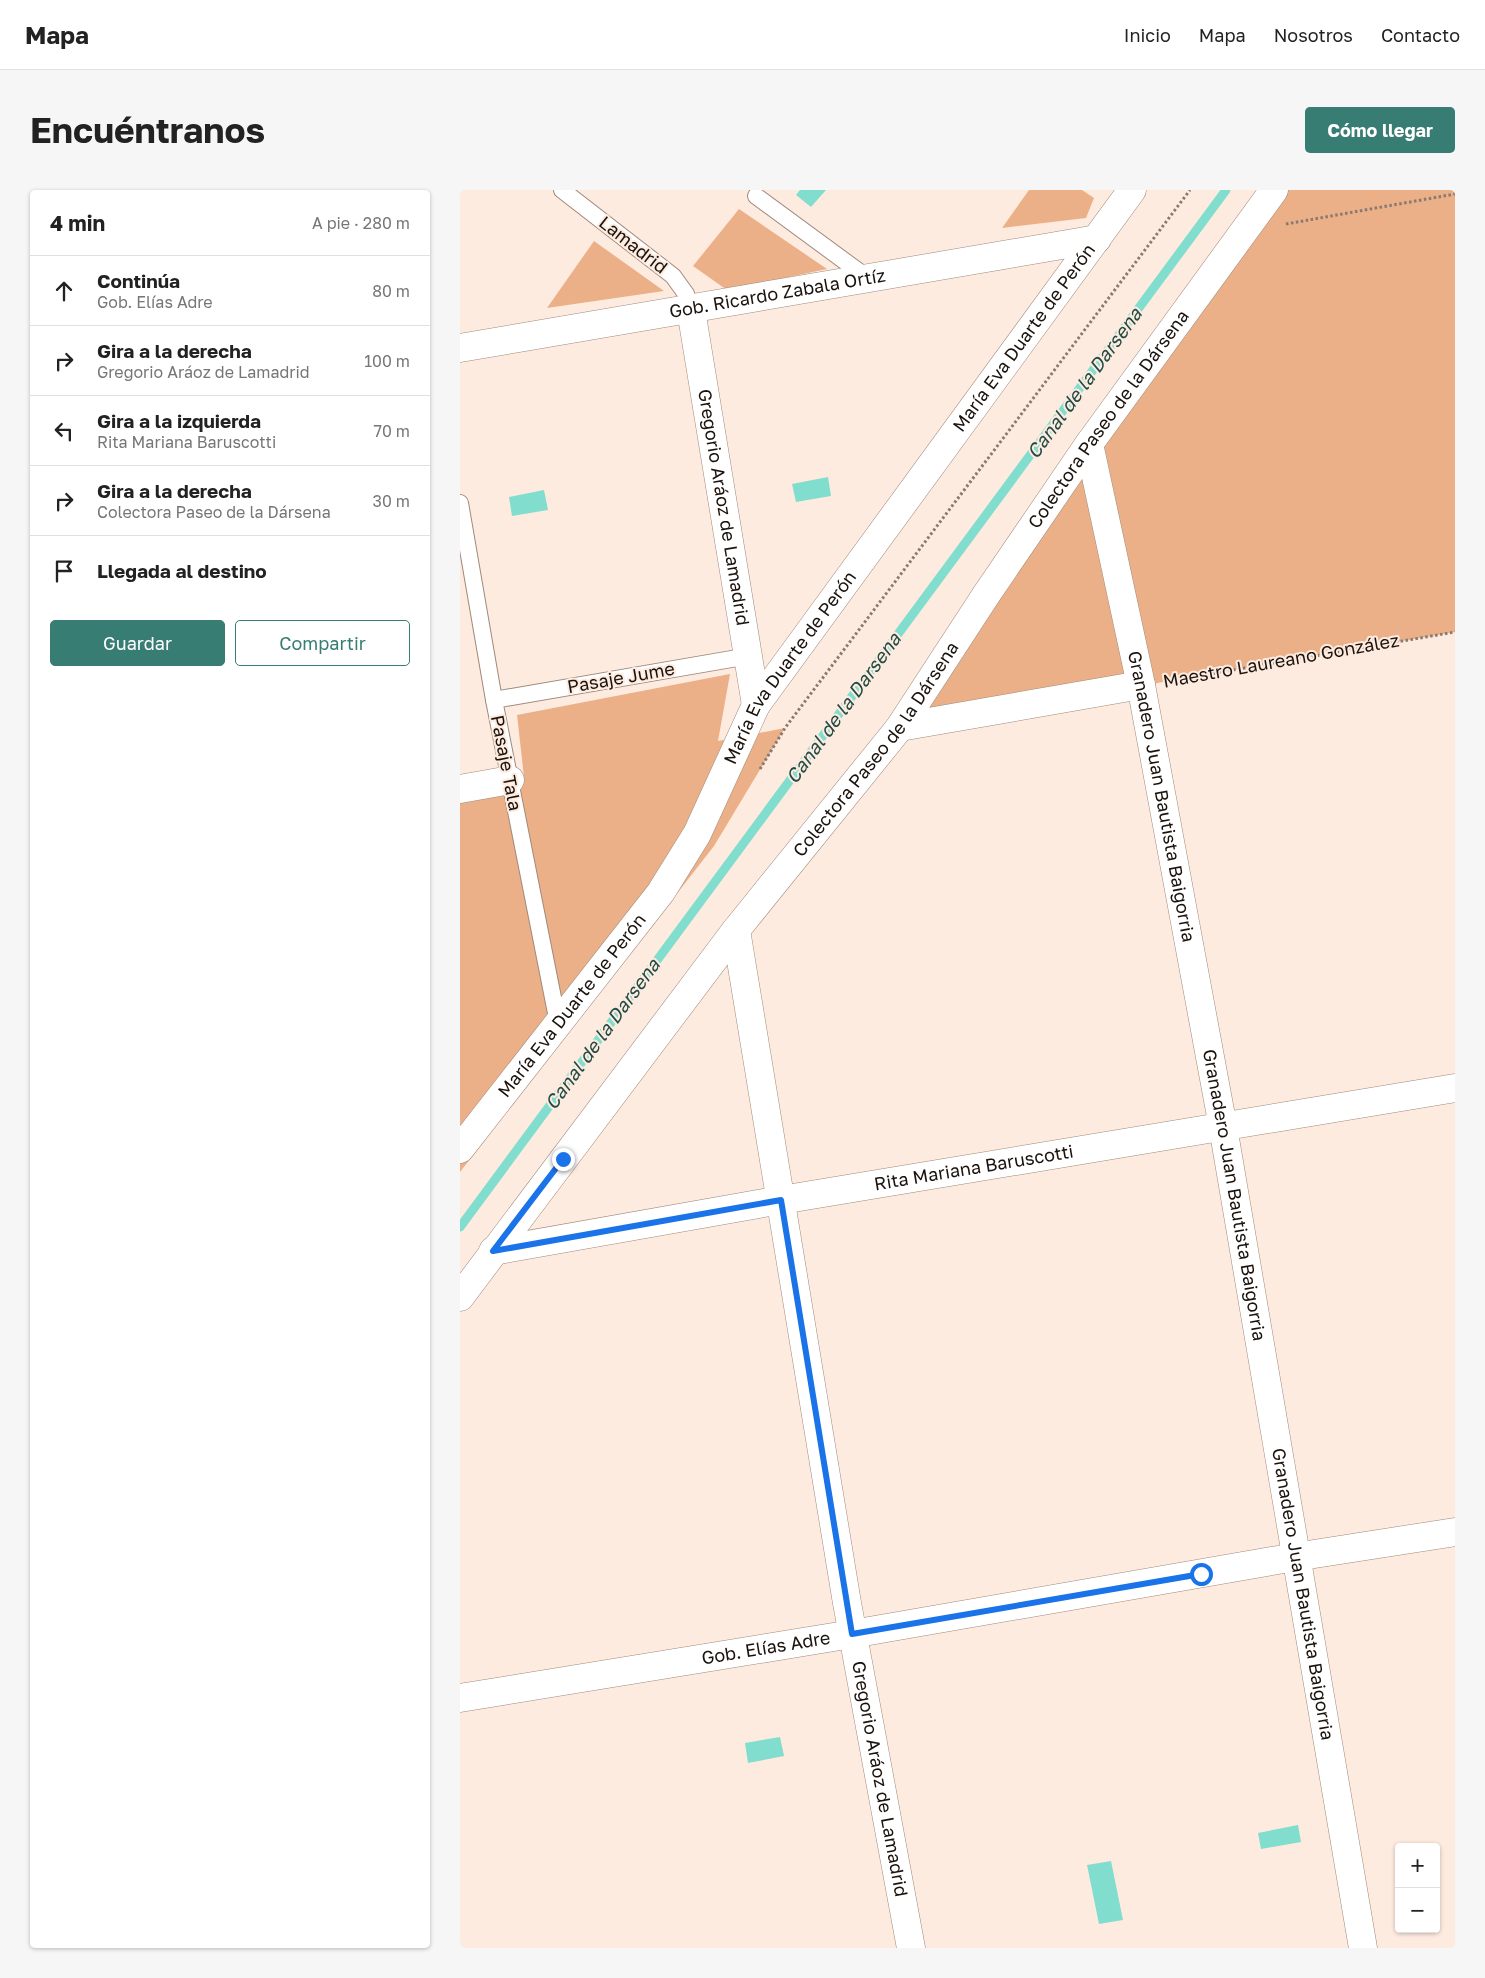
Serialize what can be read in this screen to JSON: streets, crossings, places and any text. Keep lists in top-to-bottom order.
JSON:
{
  "streets": {
    "street": [
      "Gob. Ricardo Zabala Ortíz",
      "María Eva Duarte de Perón",
      "Colectora Paseo de la Dársena",
      "Gregorio Aráoz de Lamadrid",
      "Maestro Laureano González",
      "Granadero Juan Bautista Baigorria",
      "Rita Mariana Baruscotti",
      "Gob. Elías Adre"
    ],
    "lane": ["Lamadrid", "Pasaje Jume", "Pasaje Tala"]
  },
  "crossings": [
    ["Lamadrid", "Gob. Ricardo Zabala Ortíz"],
    ["Lamadrid", "Gregorio Aráoz de Lamadrid"],
    ["Gob. Ricardo Zabala Ortíz", "María Eva Duarte de Perón"],
    ["Gob. Ricardo Zabala Ortíz", "Gregorio Aráoz de Lamadrid"],
    ["María Eva Duarte de Perón", "Gregorio Aráoz de Lamadrid"],
    ["María Eva Duarte de Perón", "Pasaje Tala"],
    ["Colectora Paseo de la Dársena", "Gregorio Aráoz de Lamadrid"],
    ["Colectora Paseo de la Dársena", "Maestro Laureano González"],
    ["Colectora Paseo de la Dársena", "Granadero Juan Bautista Baigorria"],
    ["Colectora Paseo de la Dársena", "Rita Mariana Baruscotti"],
    ["Gregorio Aráoz de Lamadrid", "Pasaje Jume"],
    ["Gregorio Aráoz de Lamadrid", "Rita Mariana Baruscotti"],
    ["Gregorio Aráoz de Lamadrid", "Gob. Elías Adre"],
    ["Maestro Laureano González", "Granadero Juan Bautista Baigorria"],
    ["Pasaje Jume", "Pasaje Tala"],
    ["Granadero Juan Bautista Baigorria", "Rita Mariana Baruscotti"],
    ["Granadero Juan Bautista Baigorria", "Gob. Elías Adre"]
  ],
  "water": ["Canal de la Darsena"],
  "page": {
    "header": "Mapa",
    "nav": [
      "Inicio",
      "Mapa",
      "Nosotros",
      "Contacto"
    ],
    "buttons": [
      "Cómo llegar",
      ["Guardar", "Compartir"]
    ],
    "title": "Encuéntranos",
    "heading": ["4 min", "A pie · 280 m"],
    "list": [
      ["Continúa", "Gob. Elías Adre", "80 m"],
      ["Gira a la derecha", "Gregorio Aráoz de Lamadrid", "100 m"],
      ["Gira a la izquierda", "Rita Mariana Baruscotti", "70 m"],
      ["Gira a la derecha", "Colectora Paseo de la Dársena", "30 m"],
      "Llegada al destino"
    ],
    "map_buttons": ["+", "−"]
  }
}
